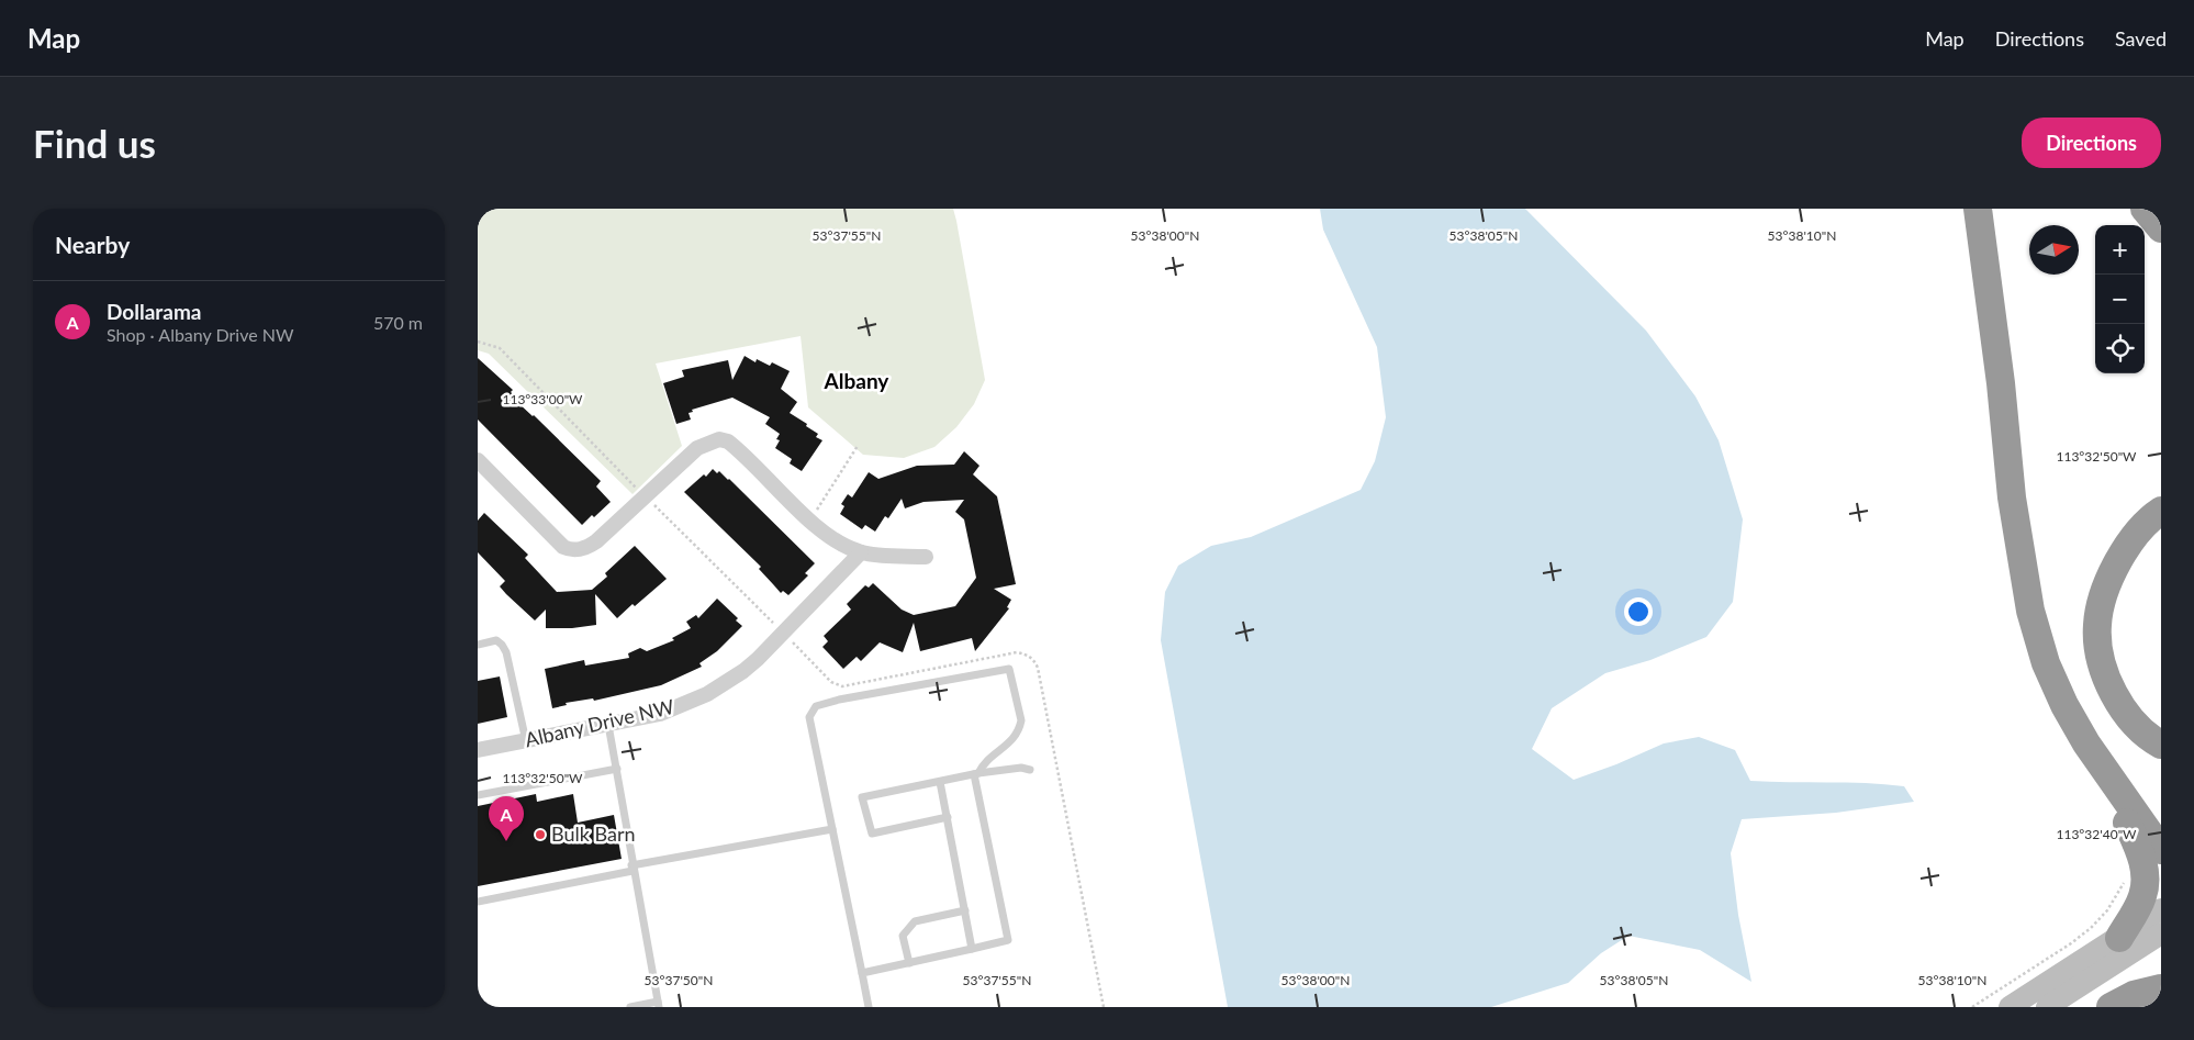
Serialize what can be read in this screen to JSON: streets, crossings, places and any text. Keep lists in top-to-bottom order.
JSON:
{
  "streets": {
    "street": ["Albany Drive NW"]
  },
  "districts": ["Albany"],
  "places": ["Bulk Barn"],
  "north": "right",
  "page": {
    "header": "Map",
    "nav": ["Map", "Directions", "Saved"],
    "buttons": "Directions",
    "title": "Find us",
    "heading": "Nearby",
    "map_buttons": ["+", "−"],
    "list": [
      {
        "mark": "A",
        "name": "Dollarama",
        "note": "Shop · Albany Drive NW",
        "value": "570 m"
      }
    ],
    "pins": "A"
  },
  "coordinates": [
    "53°37'55\"N",
    "53°38'00\"N",
    "53°38'05\"N",
    "53°38'10\"N",
    "113°33'00\"W",
    "113°32'50\"W",
    "113°32'40\"W",
    "53°37'50\"N"
  ]
}
